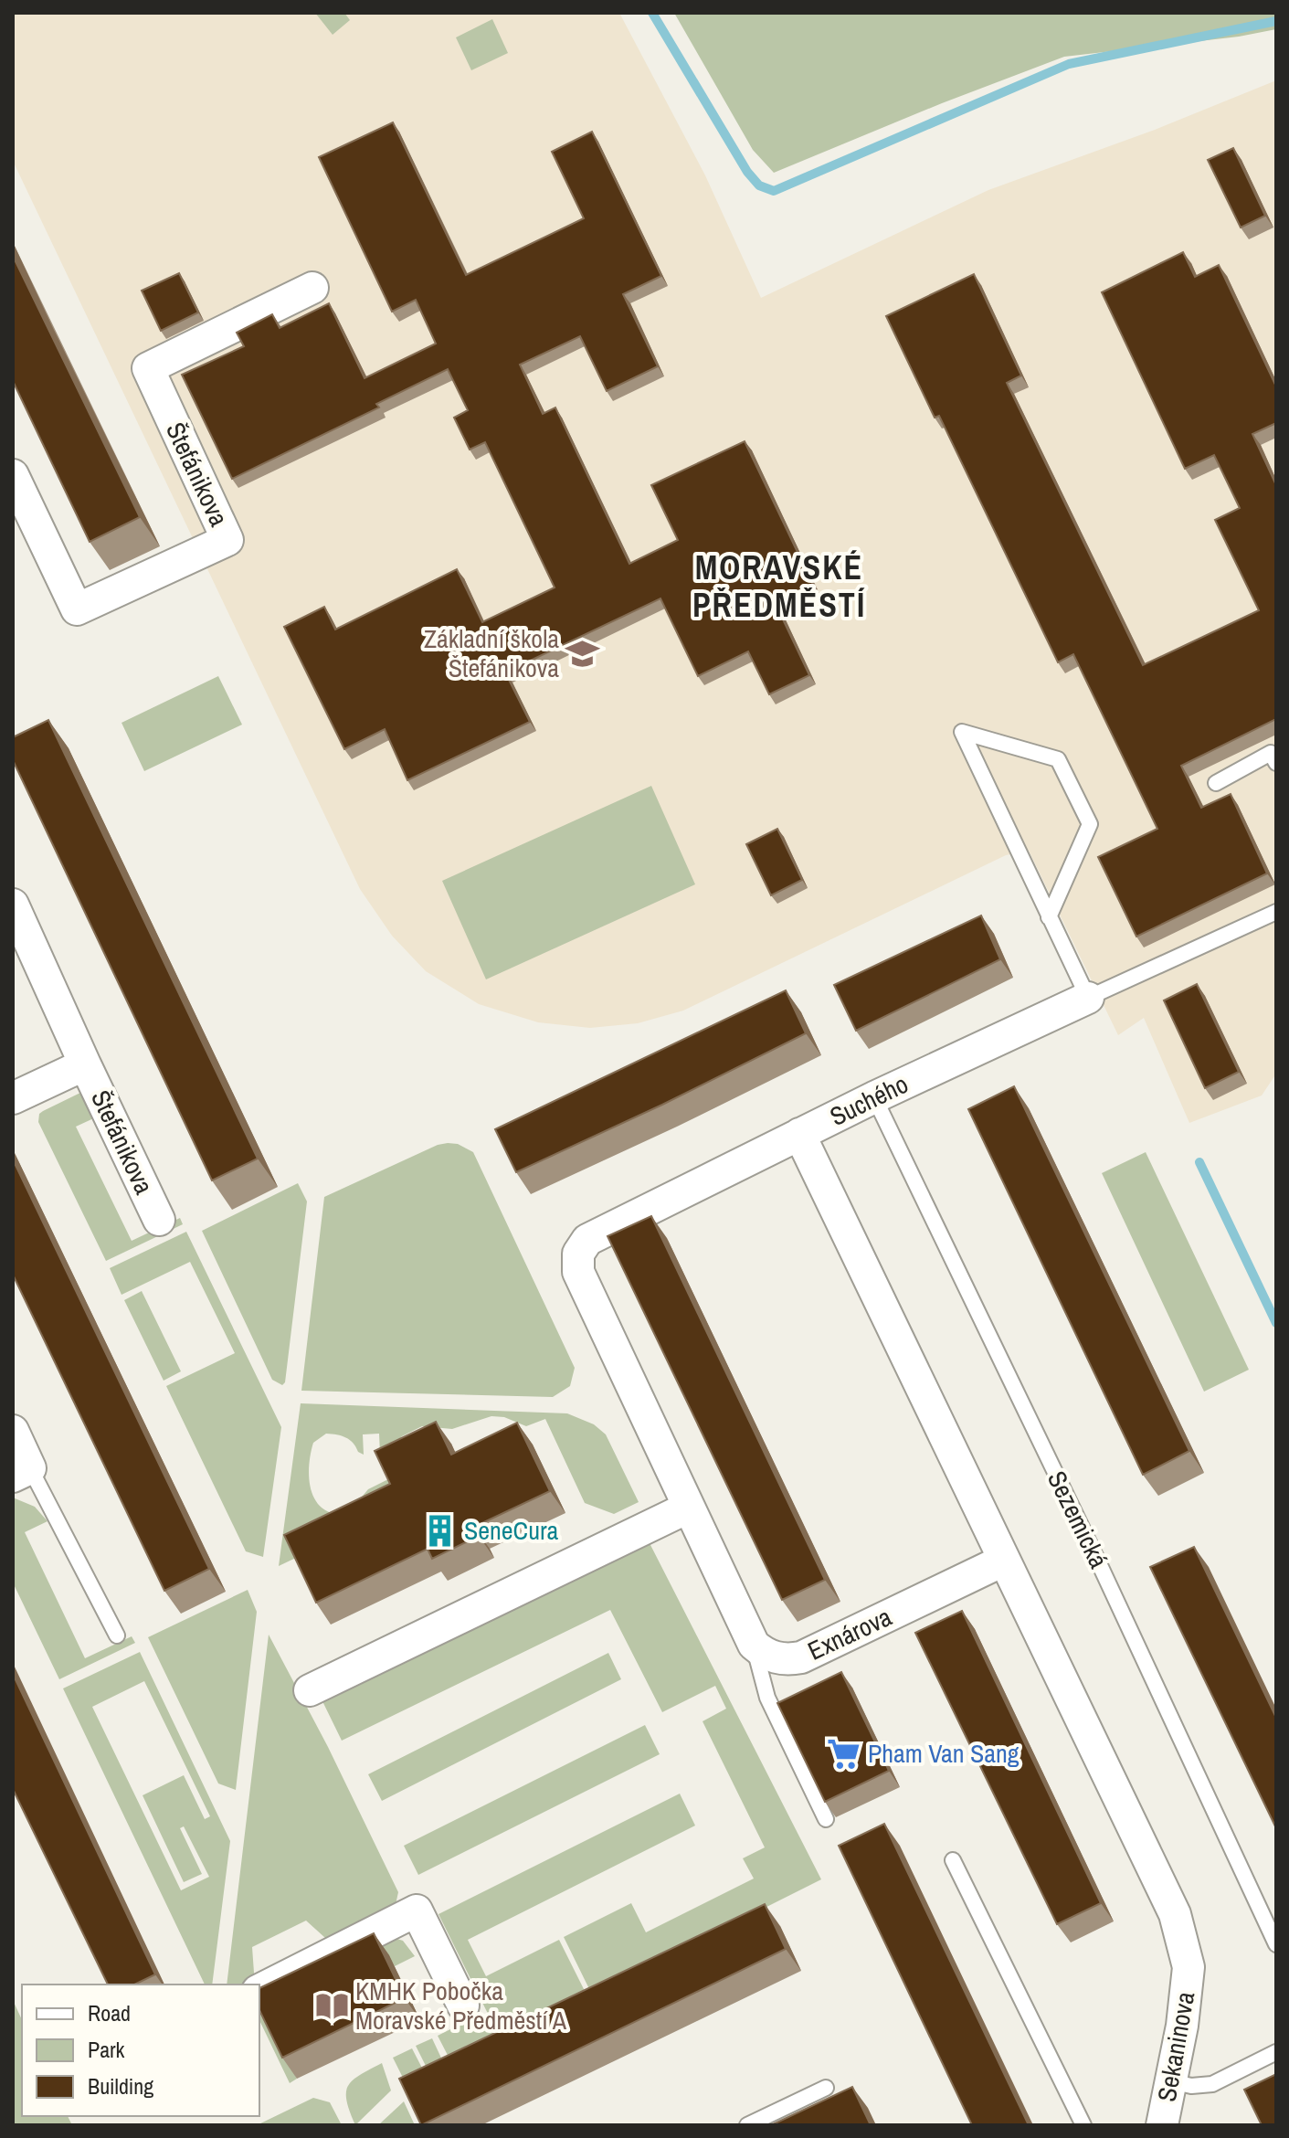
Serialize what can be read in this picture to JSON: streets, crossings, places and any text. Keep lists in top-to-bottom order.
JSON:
{
  "streets": {
    "street": [
      "Štefánikova",
      "Suchého",
      "Exnárova",
      "Sekaninova"
    ],
    "lane": ["Sezemická"]
  },
  "crossings": [
    ["Suchého", "Sezemická"],
    ["Exnárova", "Sekaninova"]
  ],
  "districts": ["MORAVSKÉ PŘEDMĚSTÍ"],
  "places": {
    "school or university": ["Základní škola Štefánikova"],
    "building": ["SeneCura"],
    "supermarket": ["Pham Van Sang"],
    "library": ["KMHK Pobočka Moravské Předměstí A"]
  },
  "legend": ["Road", "Park", "Building"]
}
